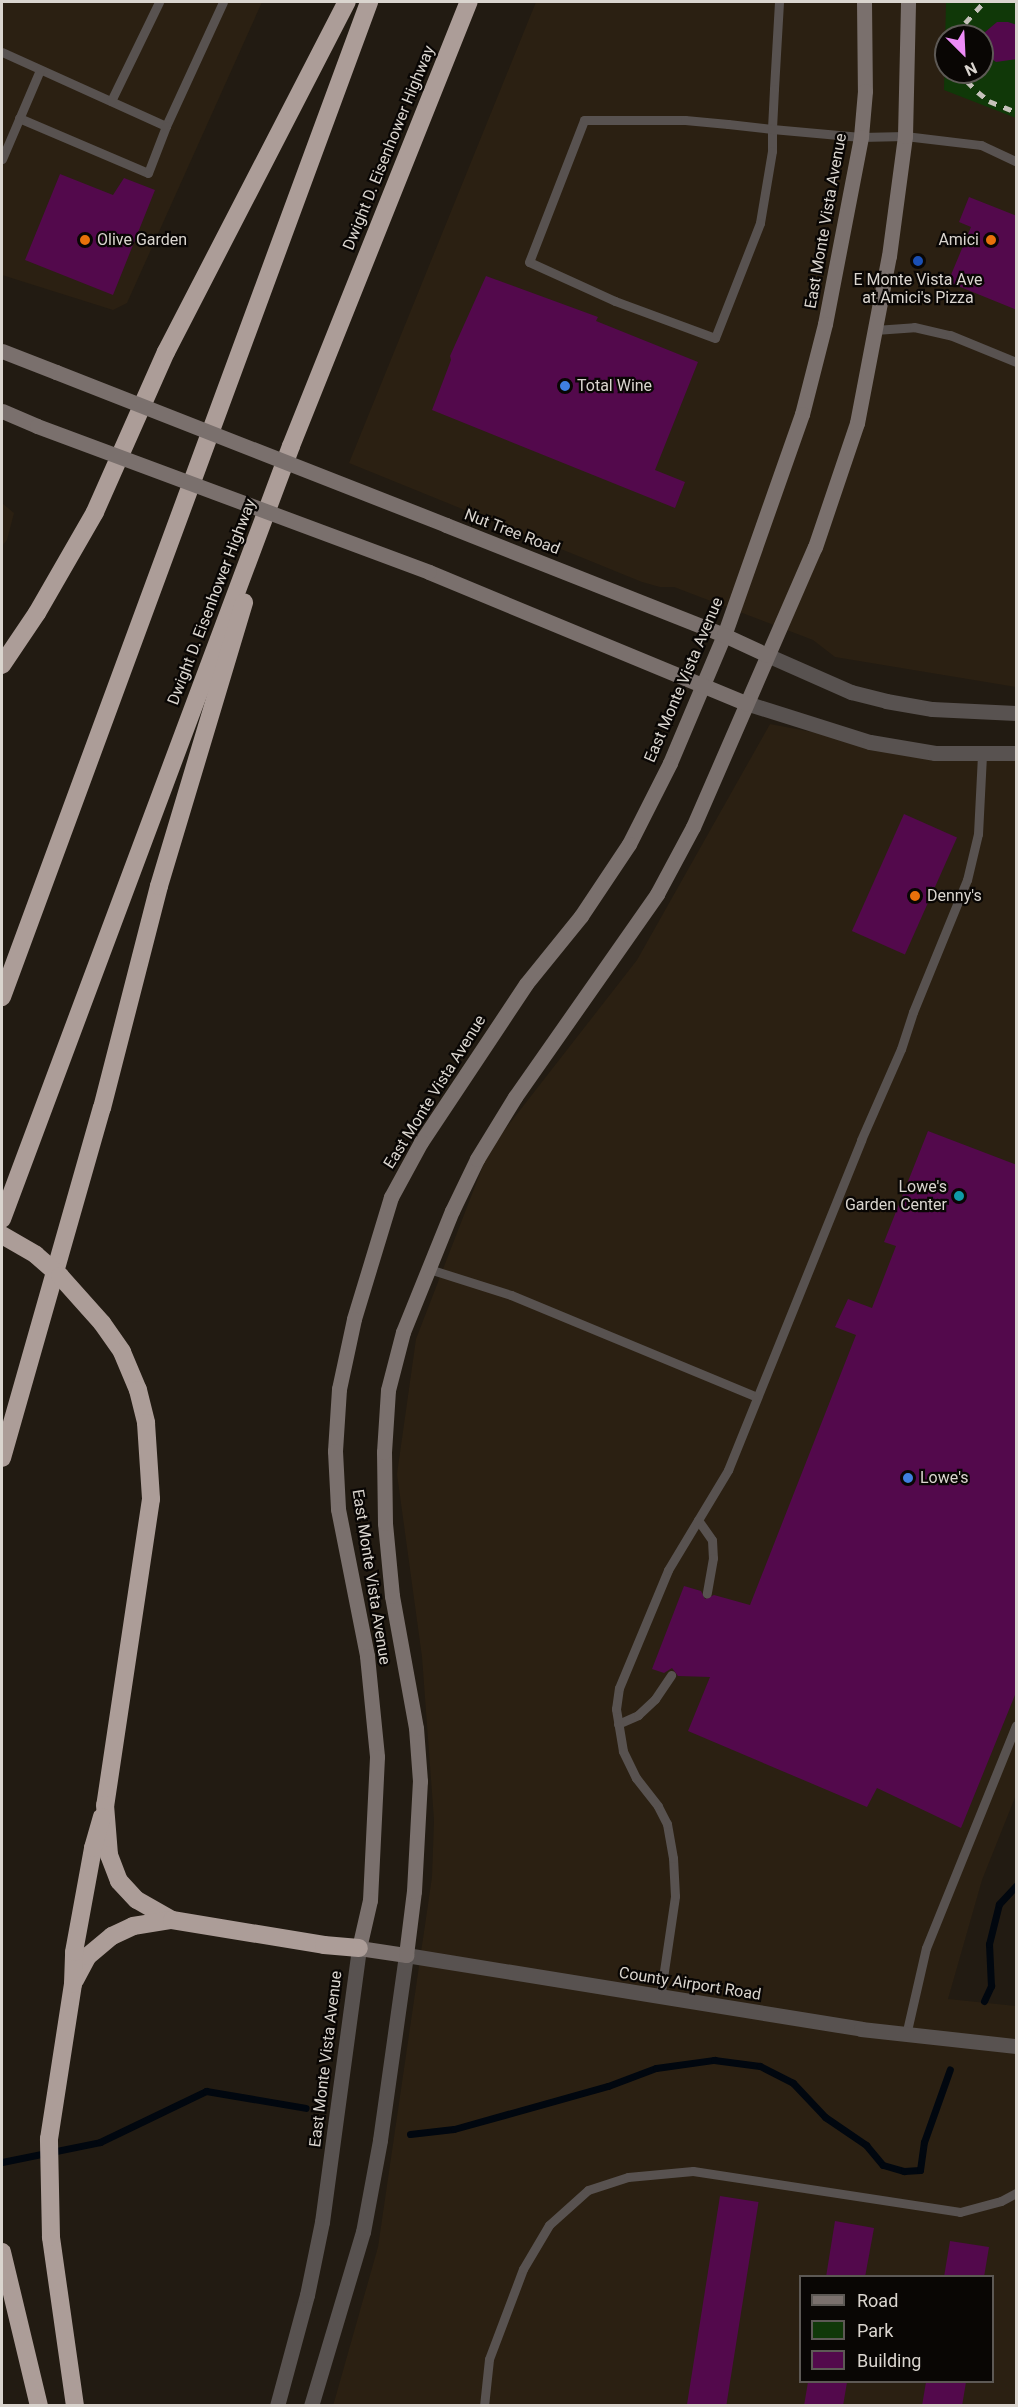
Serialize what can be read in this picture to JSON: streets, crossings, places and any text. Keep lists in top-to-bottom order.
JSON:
{
  "streets": {
    "highway": ["Dwight D. Eisenhower Highway"],
    "main road": ["East Monte Vista Avenue", "Nut Tree Road", "County Airport Road"]
  },
  "crossings": [
    ["East Monte Vista Avenue", "Nut Tree Road"],
    ["East Monte Vista Avenue", "County Airport Road"]
  ],
  "places": [
    "Olive Garden",
    "Amici",
    "E Monte Vista Ave at Amici's Pizza",
    "Total Wine",
    "Denny's",
    "Lowe's Garden Center",
    "Lowe's"
  ],
  "legend": ["Road", "Park", "Building"],
  "north": "bottom right"
}
